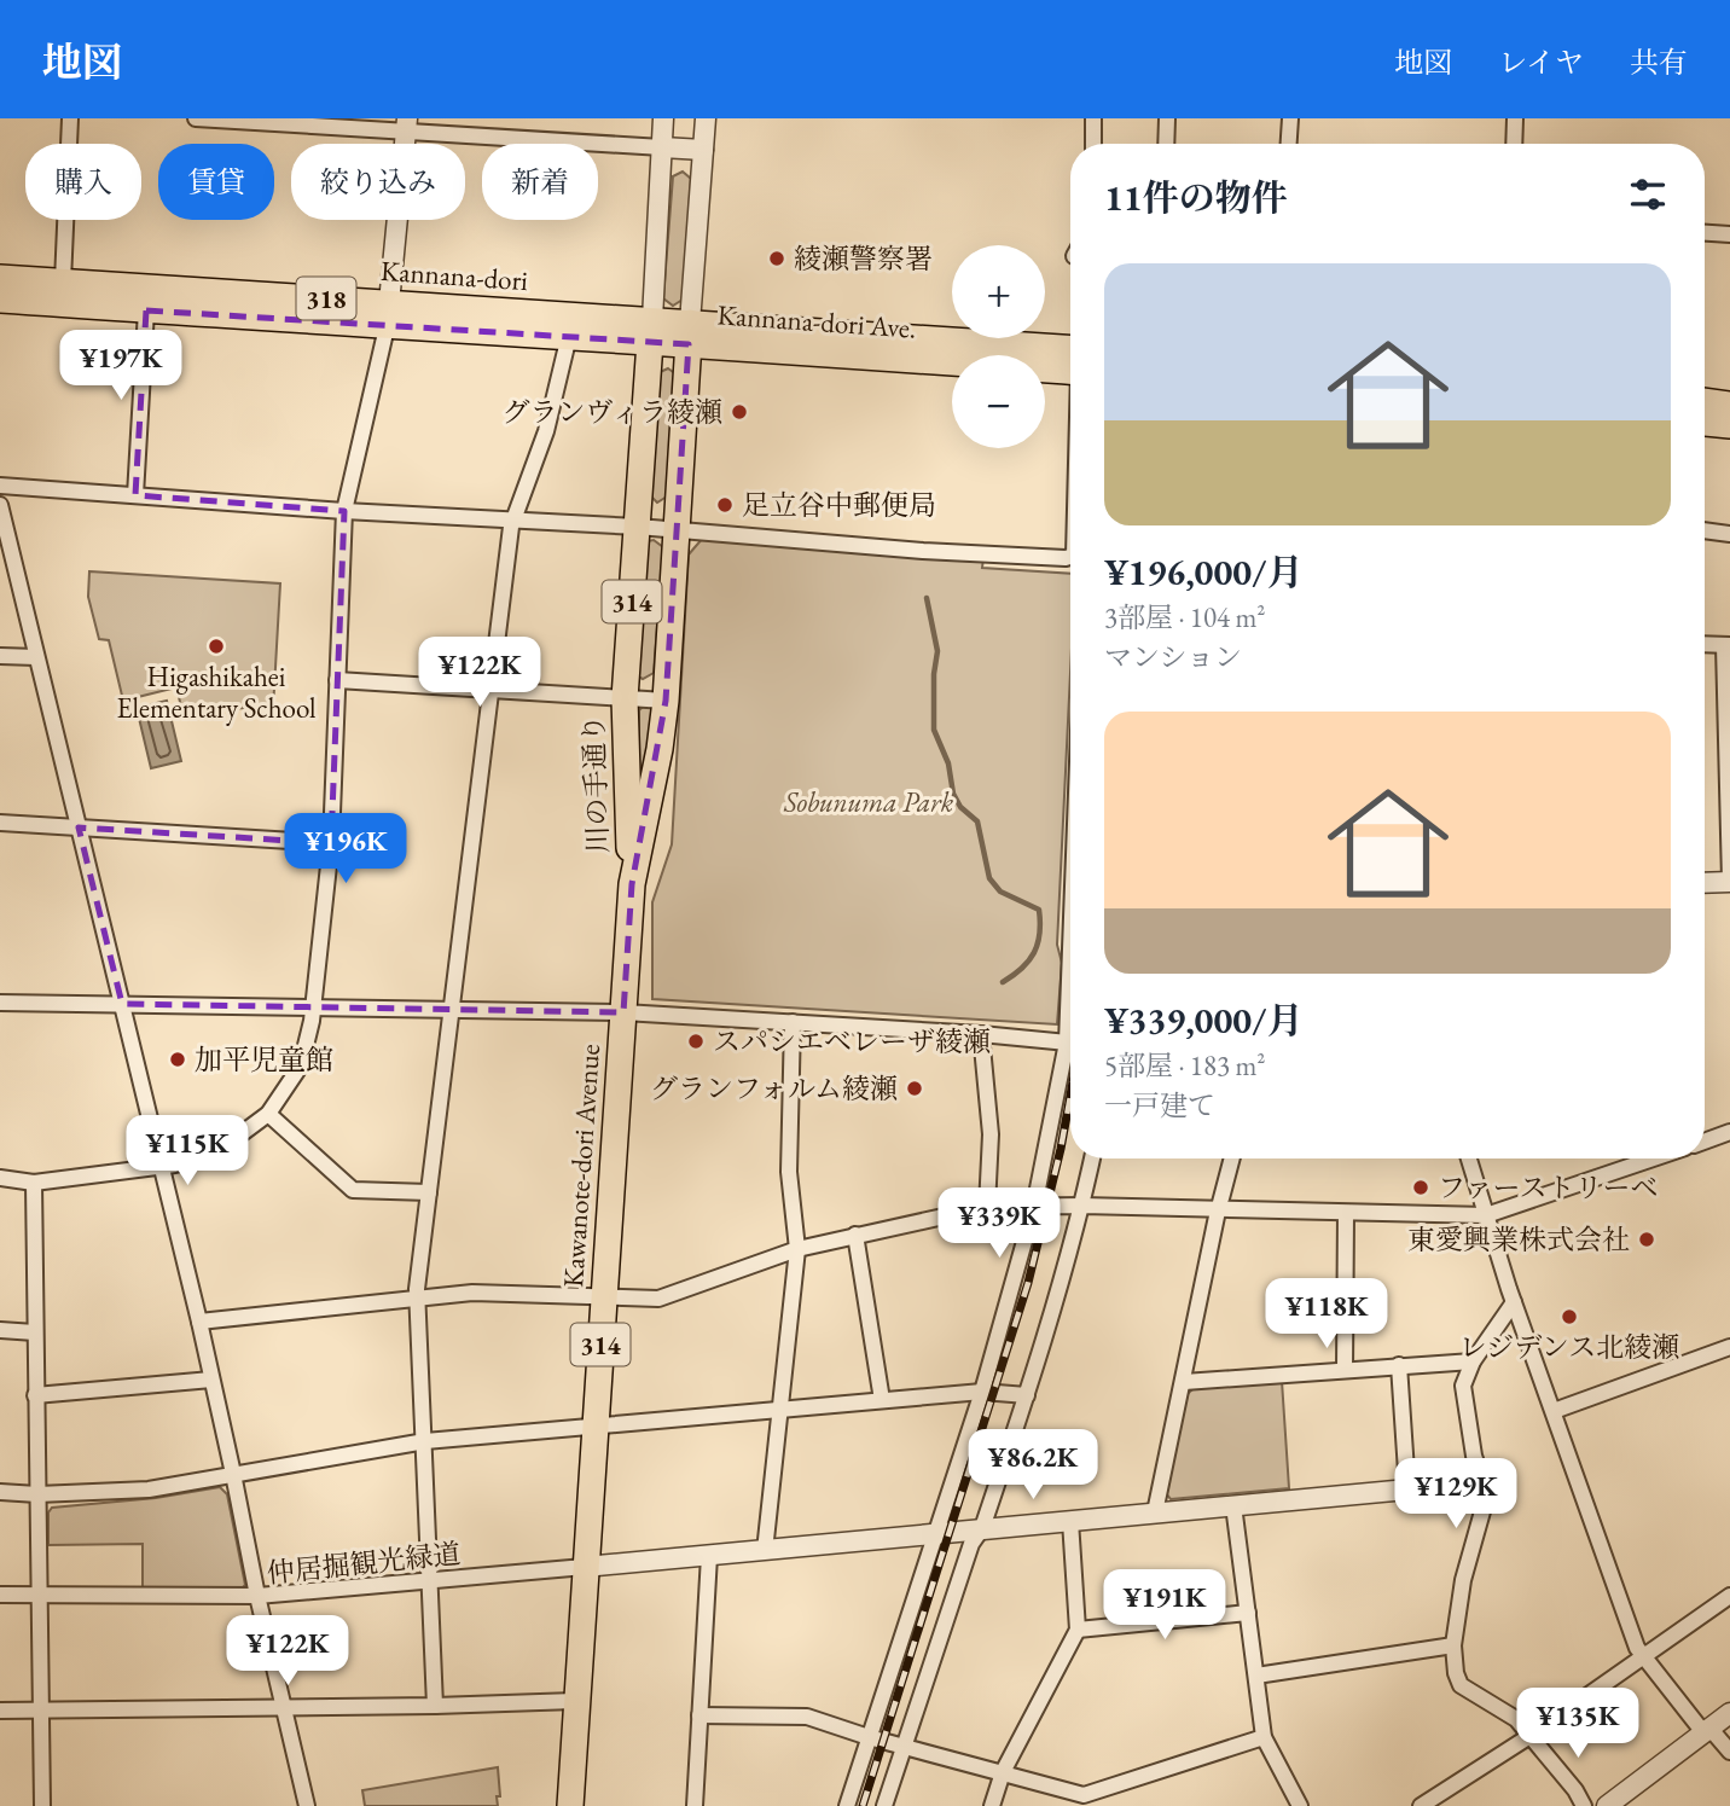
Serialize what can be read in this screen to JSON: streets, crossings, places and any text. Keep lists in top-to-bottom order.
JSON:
{
  "streets": {
    "main road": [
      "Kannana-dori",
      "318",
      "Kannana-dori Ave.",
      "314",
      "川の手通り",
      "Kawanote-dori Avenue"
    ],
    "street": ["仲居掘観光緑道"]
  },
  "crossings": [
    ["Kannana-dori", "Kannana-dori Ave."],
    ["Kannana-dori", "川の手通り"],
    ["Kannana-dori Ave.", "川の手通り"],
    ["川の手通り", "Kawanote-dori Avenue"],
    ["Kawanote-dori Avenue", "仲居掘観光緑道"]
  ],
  "parks": ["Sobunuma Park"],
  "places": [
    "綾瀬警察署",
    "グランヴィラ綾瀬",
    "足立谷中郵便局",
    "Higashikahei Elementary School",
    "スパシエベレーザ綾瀬",
    "加平児童館",
    "グランフォルム綾瀬",
    "ファーストリーベ",
    "東愛興業株式会社",
    "レジデンス北綾瀬"
  ],
  "page": {
    "header": "地図",
    "nav": ["地図", "レイヤ", "共有"],
    "chip": [
      "購入",
      "賃貸",
      "絞り込み",
      "新着"
    ],
    "heading": "11件の物件",
    "map_buttons": ["+", "−"],
    "list": [
      {
        "name": "¥196,000/月",
        "note": "3部屋 · 104 m² · マンション"
      },
      {
        "name": "¥339,000/月",
        "note": "5部屋 · 183 m² · 一戸建て"
      }
    ],
    "price": [
      "¥197K",
      "¥122K",
      "¥196K",
      "¥115K",
      "¥339K",
      "¥118K",
      "¥86.2K",
      "¥129K",
      "¥191K",
      "¥122K",
      "¥135K"
    ]
  }
}
